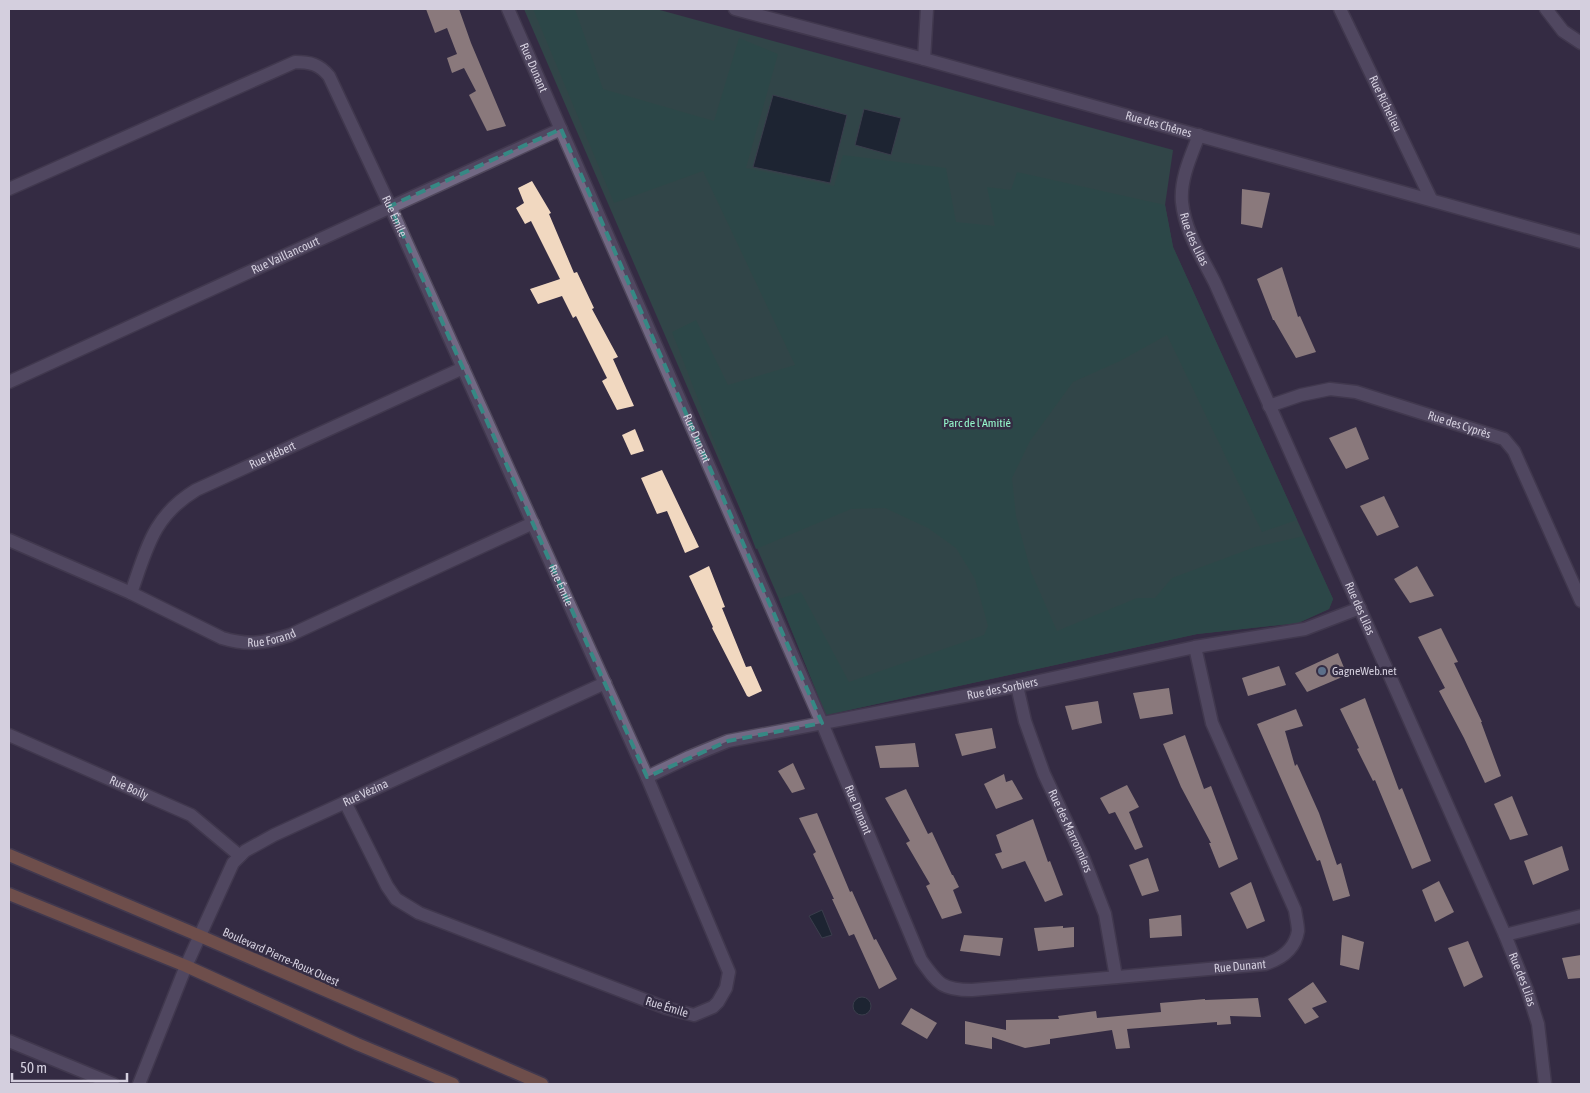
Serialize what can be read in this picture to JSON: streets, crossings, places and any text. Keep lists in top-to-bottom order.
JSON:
{
  "streets": {
    "main road": ["Boulevard Pierre-Roux Ouest"],
    "street": [
      "Rue Dunant",
      "Rue Richelieu",
      "Rue des Chênes",
      "Rue Émile",
      "Rue des Lilas",
      "Rue Vaillancourt",
      "Rue des Cyprès",
      "Rue Hébert",
      "Rue Forand",
      "Rue des Sorbiers",
      "Rue Boily",
      "Rue Vézina",
      "Rue des Marronniers"
    ]
  },
  "crossings": [
    ["Rue Dunant", "Rue Vaillancourt"],
    ["Rue Dunant", "Rue des Sorbiers"],
    ["Rue Dunant", "Rue des Marronniers"],
    ["Rue Richelieu", "Rue des Chênes"],
    ["Rue des Chênes", "Rue des Lilas"],
    ["Rue Émile", "Rue Vaillancourt"],
    ["Rue Émile", "Rue Hébert"],
    ["Rue Émile", "Rue Forand"],
    ["Rue Émile", "Rue des Sorbiers"],
    ["Rue Émile", "Rue Vézina"],
    ["Rue des Lilas", "Rue des Cyprès"],
    ["Rue des Lilas", "Rue des Sorbiers"],
    ["Rue Hébert", "Rue Forand"],
    ["Rue des Sorbiers", "Rue des Marronniers"],
    ["Rue Boily", "Rue Vézina"],
    ["Rue Vézina", "Boulevard Pierre-Roux Ouest"]
  ],
  "parks": ["Parc de l'Amitié"],
  "places": ["GagneWeb.net"],
  "scale_bar": "50 m"
}
